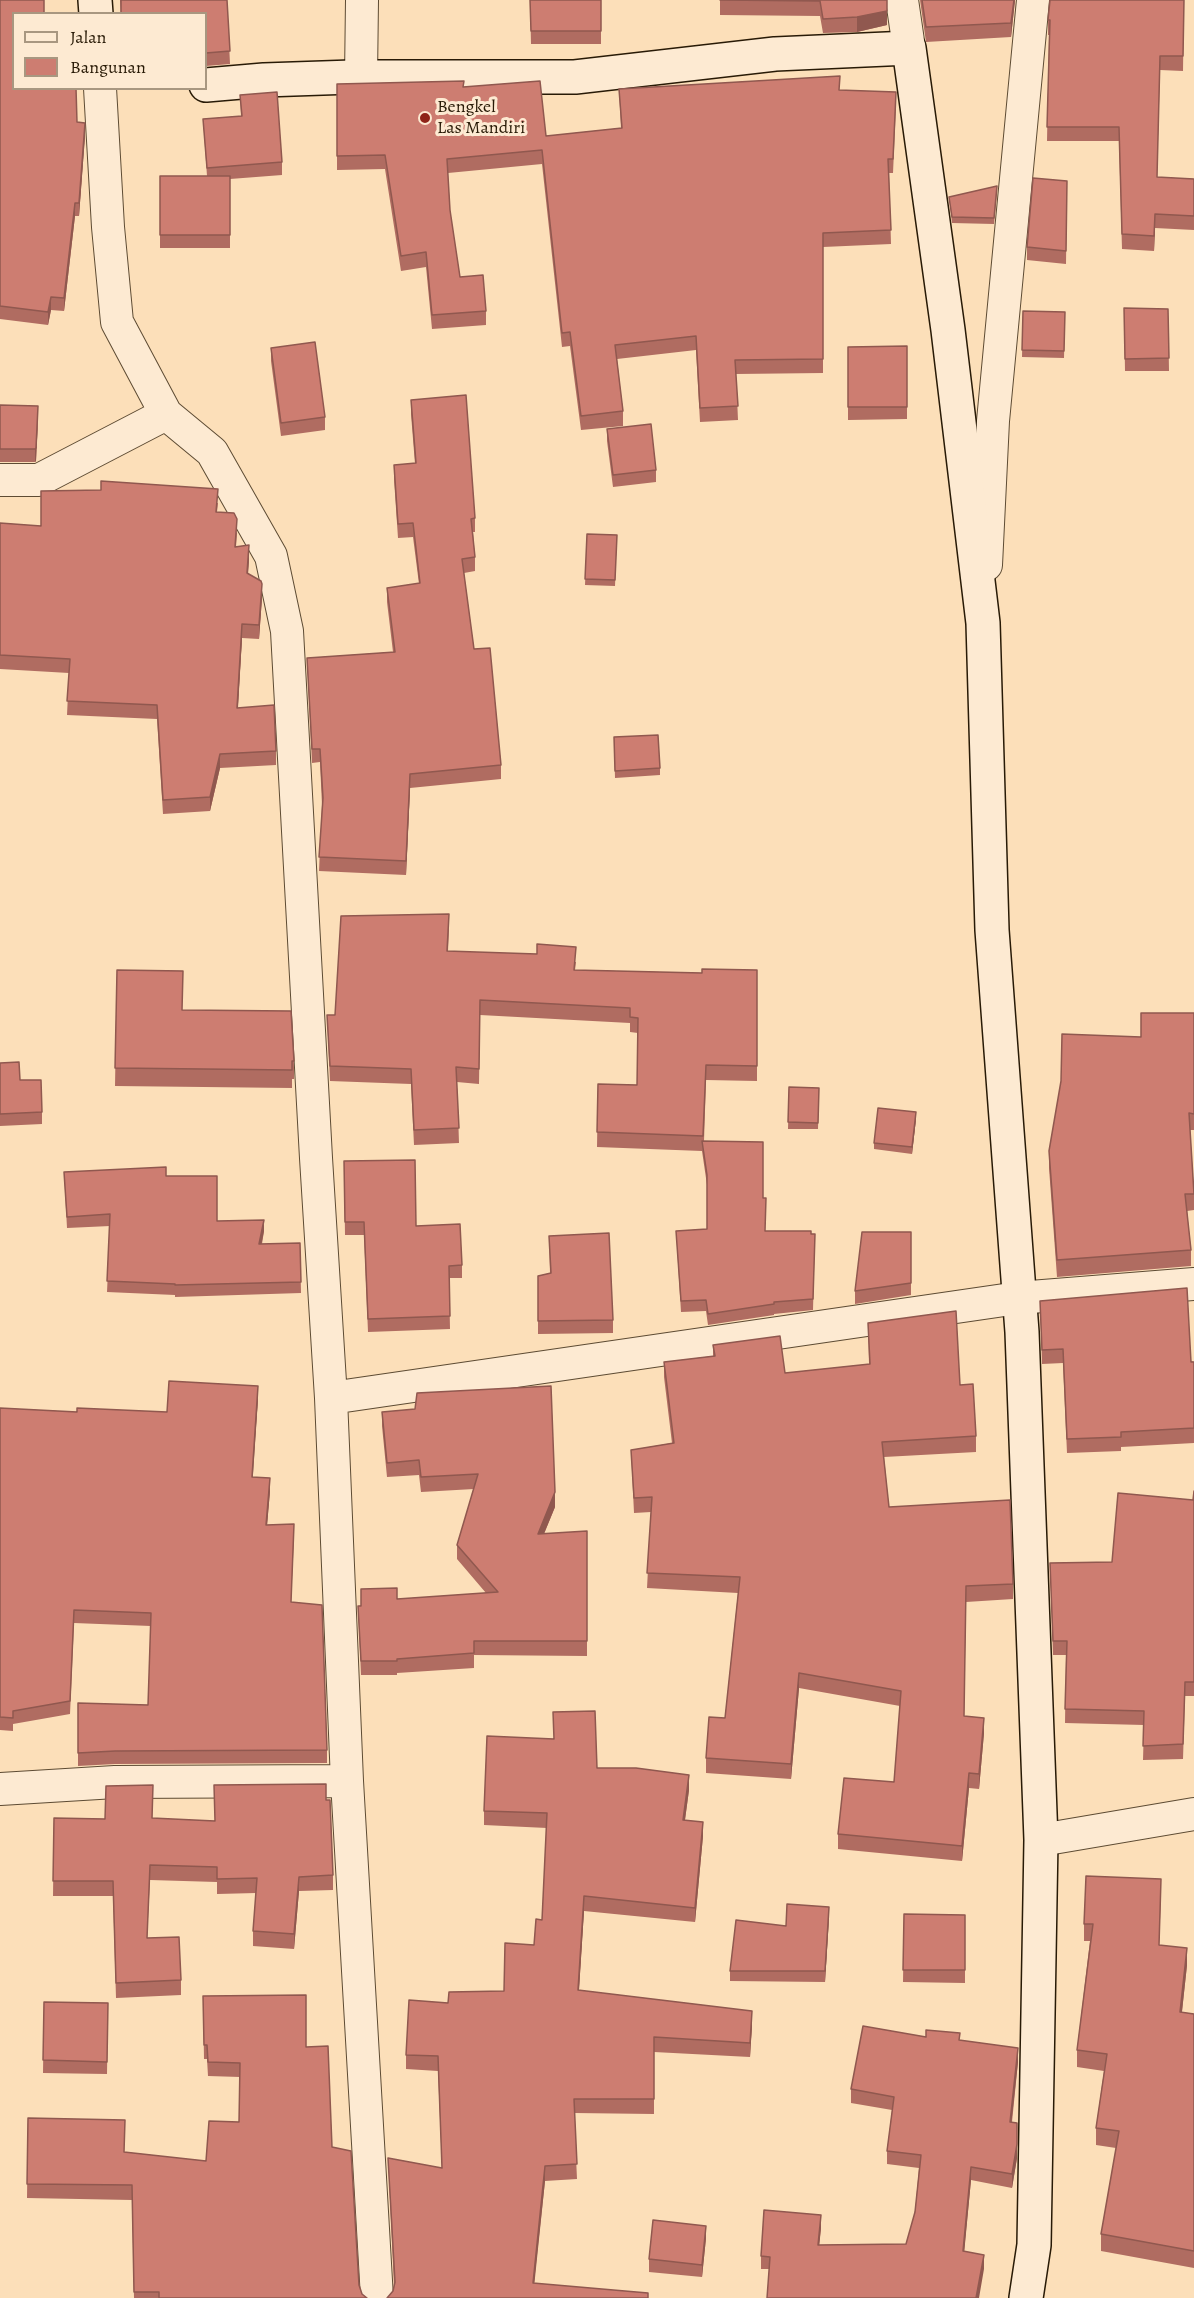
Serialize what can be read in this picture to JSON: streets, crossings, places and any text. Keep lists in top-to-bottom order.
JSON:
{
  "places": ["Bengkel Las Mandiri"],
  "legend": ["Jalan", "Bangunan"]
}
